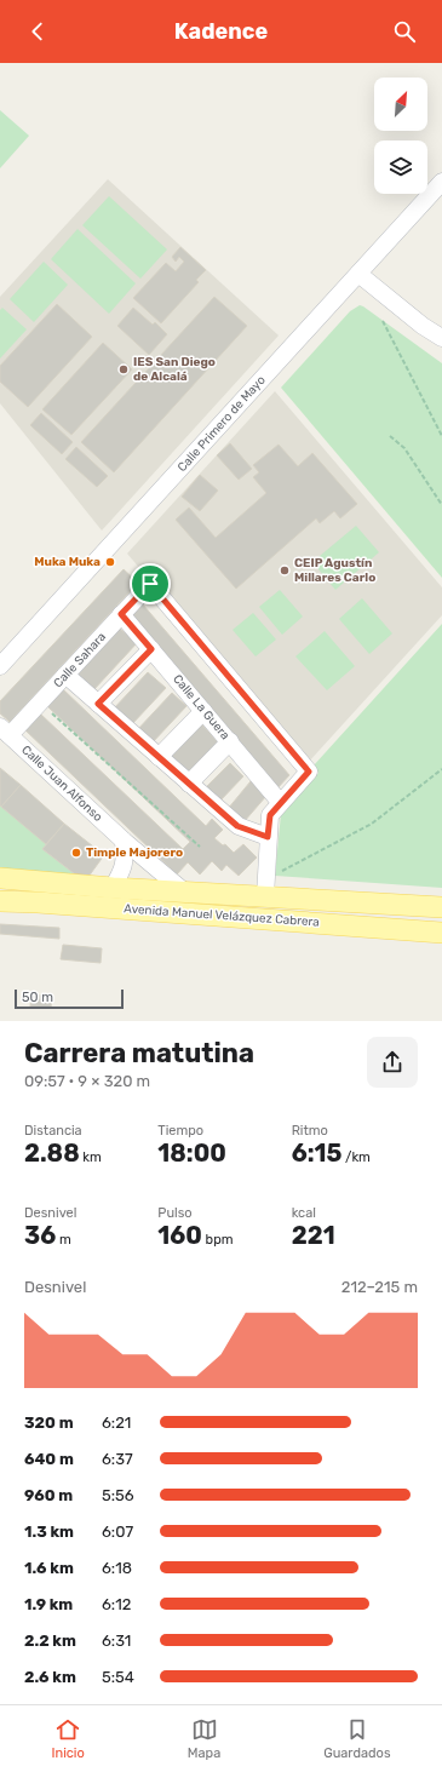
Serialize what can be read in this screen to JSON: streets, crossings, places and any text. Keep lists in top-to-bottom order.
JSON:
{
  "streets": {
    "main road": ["Avenida Manuel Velázquez Cabrera"],
    "street": [
      "Calle Primero de Mayo",
      "Calle Sahara",
      "Calle La Guera",
      "Calle Juan Alfonso"
    ]
  },
  "crossings": [
    ["Calle Sahara", "Calle La Guera"],
    ["Calle Sahara", "Calle Juan Alfonso"],
    ["Calle Juan Alfonso", "Avenida Manuel Velázquez Cabrera"]
  ],
  "places": [
    "IES San Diego de Alcalá",
    "Muka Muka",
    "CEIP Agustín Millares Carlo",
    "Timple Majorero"
  ],
  "scale_bar": "50 m",
  "north": "top right",
  "page": {
    "header": "Kadence",
    "scale": "50 m",
    "heading": ["Carrera matutina", "09:57 · 9 × 320 m"],
    "stats": [
      ["Distancia", "2.88 km"],
      ["Tiempo", "18:00"],
      ["Ritmo", "6:15 /km"],
      ["Desnivel", "36 m"],
      ["Pulso", "160 bpm"],
      ["kcal", "221"]
    ],
    "chart": ["Desnivel", "212–215 m"],
    "list": [
      {
        "name": "320 m",
        "note": "6:21"
      },
      {
        "name": "640 m",
        "note": "6:37"
      },
      {
        "name": "960 m",
        "note": "5:56"
      },
      {
        "name": "1.3 km",
        "note": "6:07"
      },
      {
        "name": "1.6 km",
        "note": "6:18"
      },
      {
        "name": "1.9 km",
        "note": "6:12"
      },
      {
        "name": "2.2 km",
        "note": "6:31"
      },
      {
        "name": "2.6 km",
        "note": "5:54"
      }
    ],
    "tabs": ["Inicio", "Mapa", "Guardados"]
  }
}
